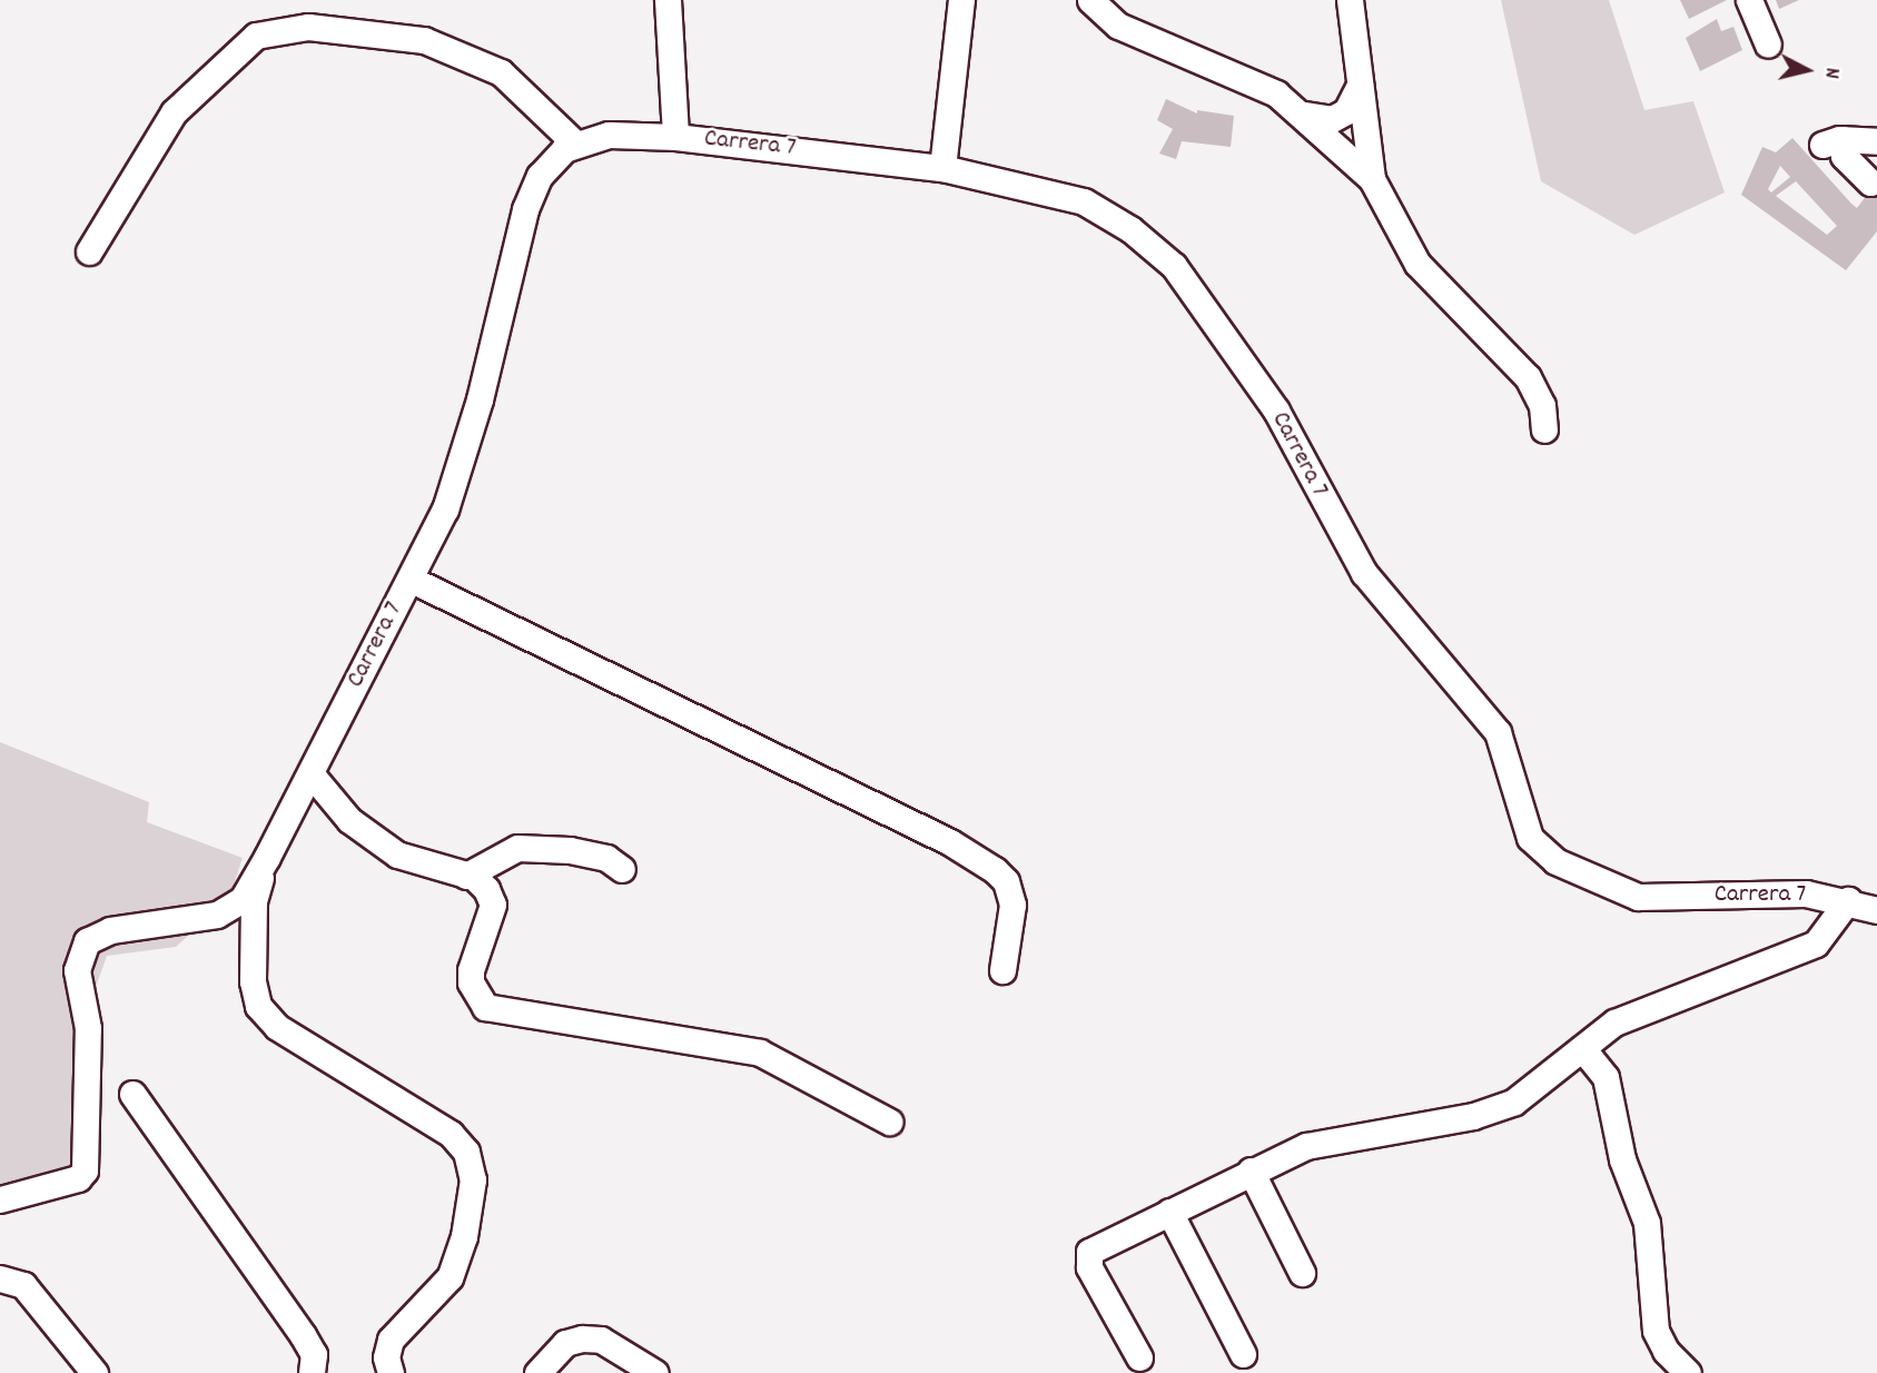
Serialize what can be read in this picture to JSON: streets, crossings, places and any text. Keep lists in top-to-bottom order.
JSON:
{
  "streets": {
    "street": ["Carrera 7"]
  },
  "north": "right"
}
